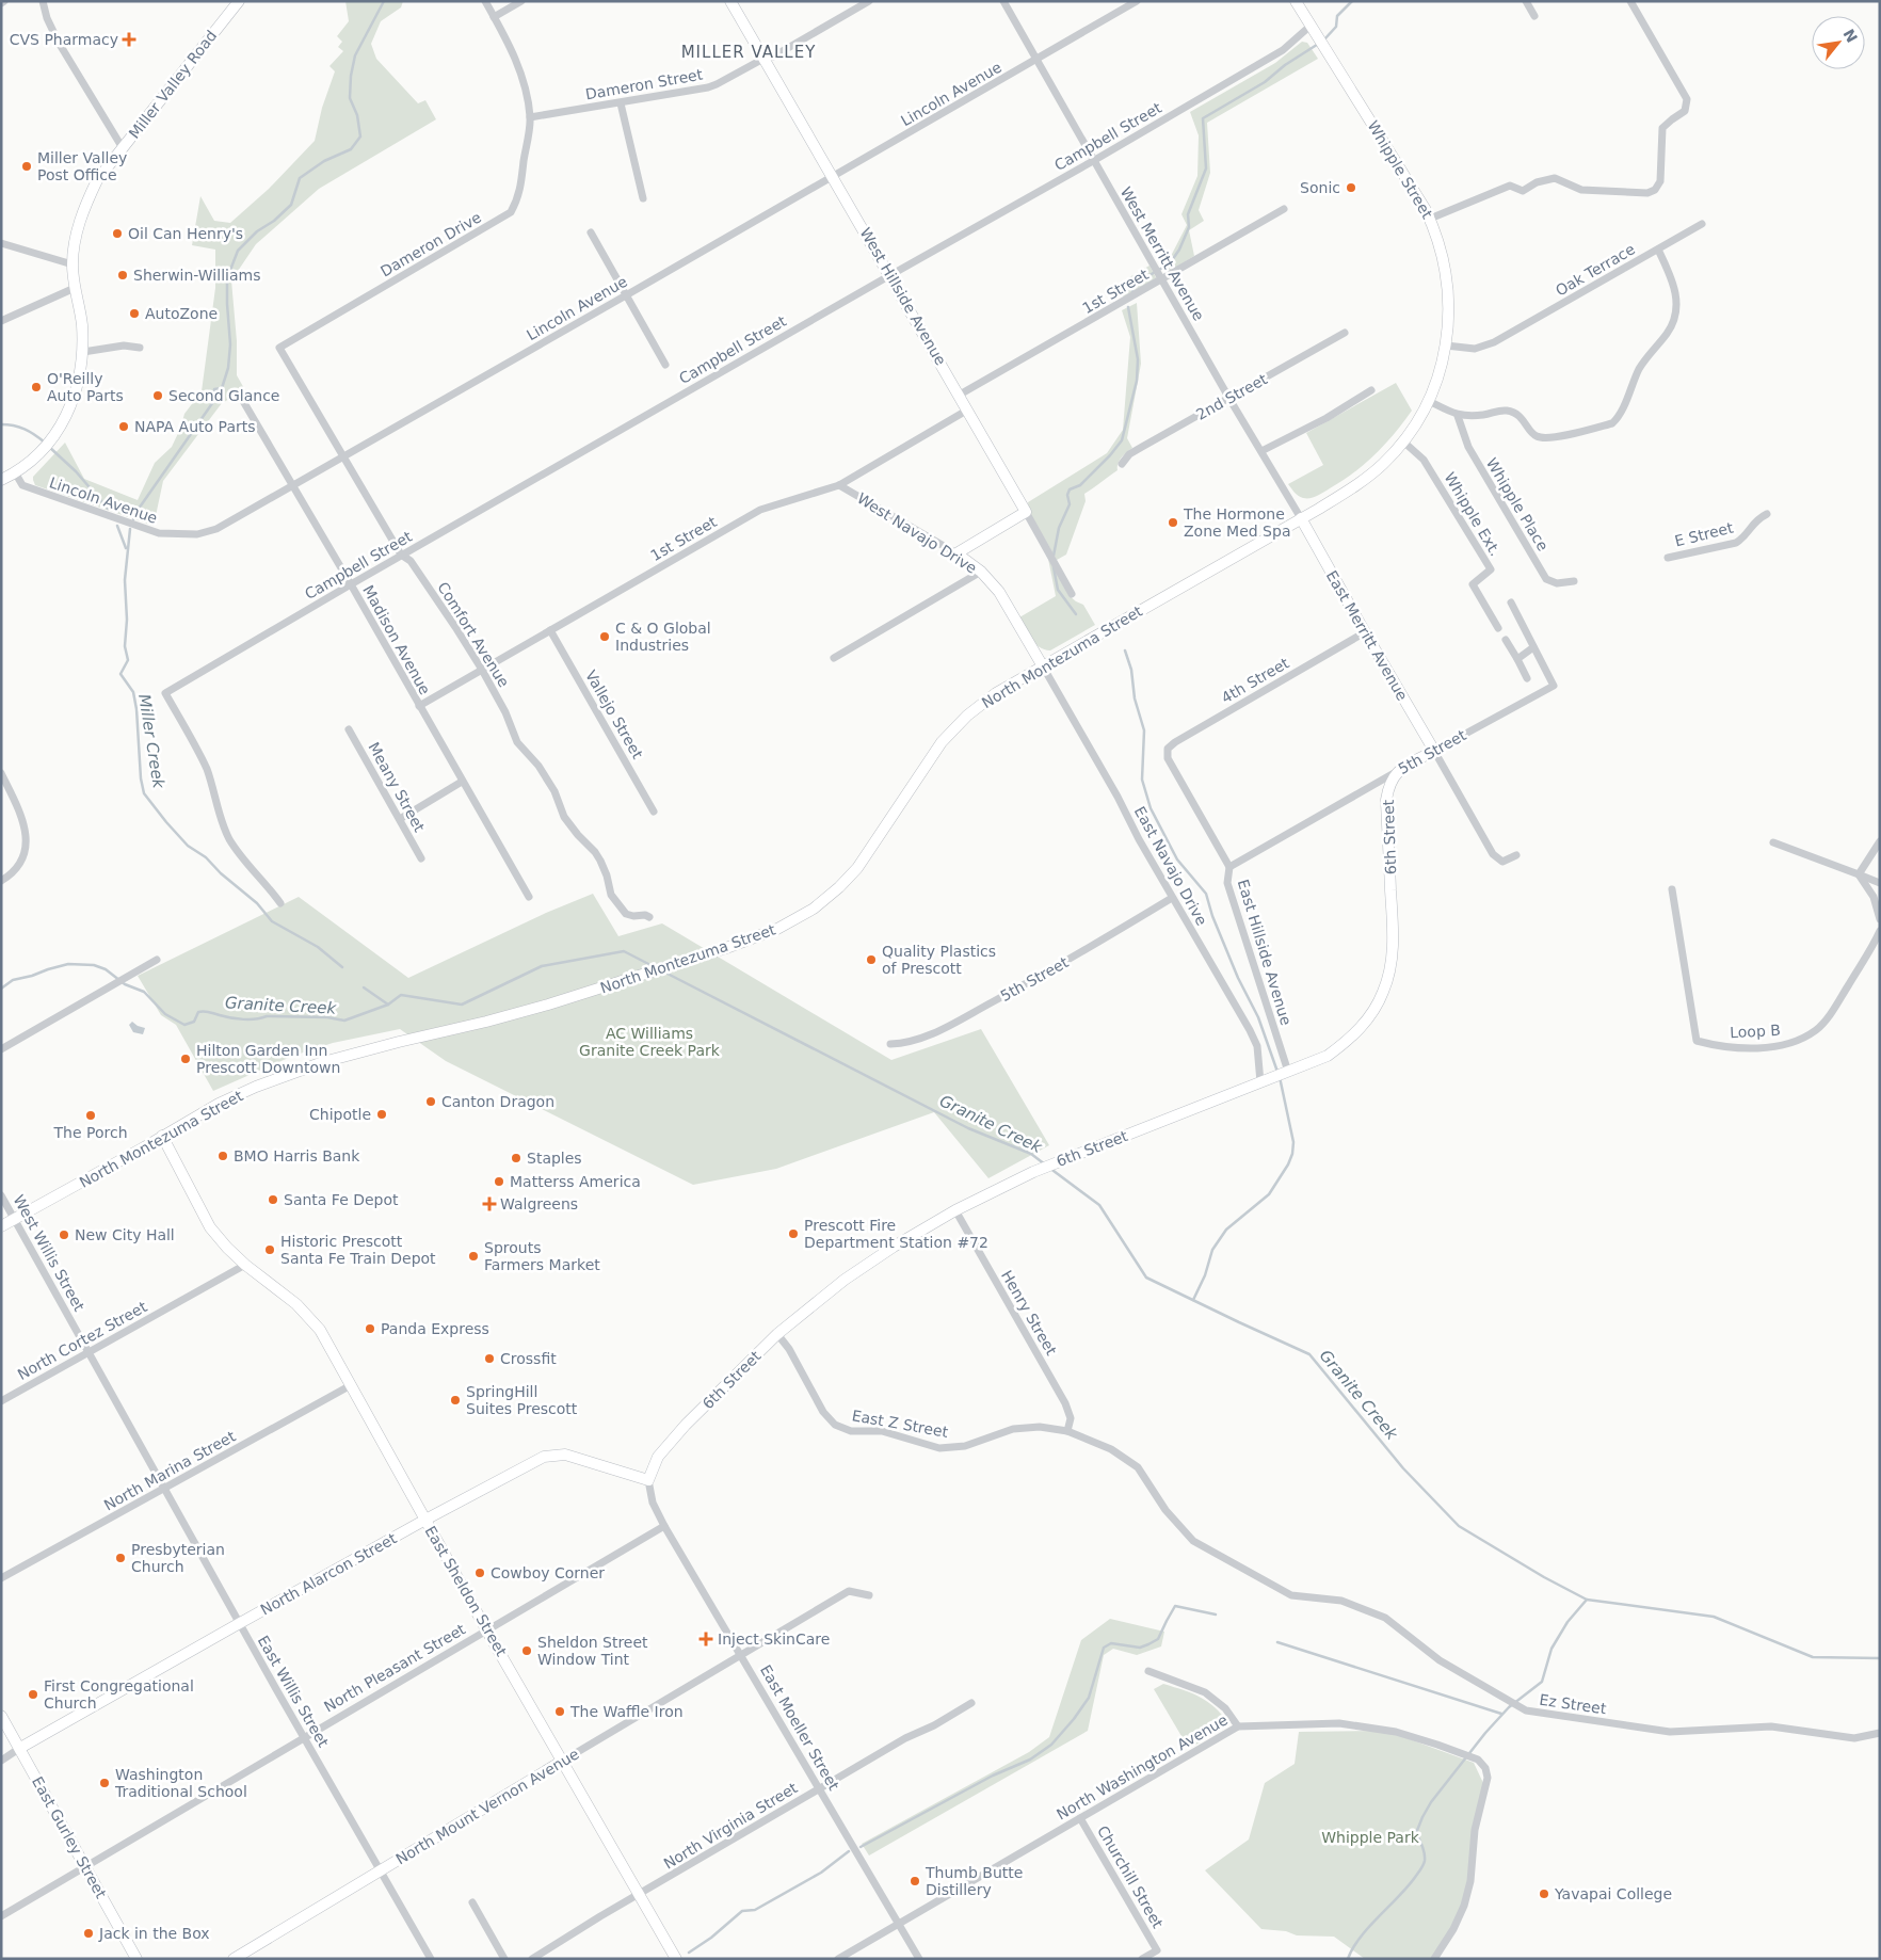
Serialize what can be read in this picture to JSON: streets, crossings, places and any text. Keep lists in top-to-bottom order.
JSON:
{
  "streets": {
    "main road": [
      "Miller Valley Road",
      "Whipple Street",
      "West Hillside Avenue",
      "West Navajo Drive",
      "East Merritt Avenue",
      "North Montezuma Street",
      "5th Street",
      "6th Street",
      "North Alarcon Street",
      "East Sheldon Street",
      "North Mount Vernon Avenue",
      "East Gurley Street"
    ],
    "street": [
      "Dameron Street",
      "Lincoln Avenue",
      "Campbell Street",
      "Dameron Drive",
      "West Merritt Avenue",
      "Oak Terrace",
      "1st Street",
      "2nd Street",
      "Whipple Place",
      "Whipple Ext.",
      "E Street",
      "Comfort Avenue",
      "Madison Avenue",
      "4th Street",
      "Vallejo Street",
      "Meany Street",
      "East Navajo Drive",
      "East Hillside Avenue",
      "Loop B",
      "West Willis Street",
      "Henry Street",
      "North Cortez Street",
      "East Z Street",
      "North Marina Street",
      "North Pleasant Street",
      "East Willis Street",
      "Ez Street",
      "East Moeller Street",
      "North Washington Avenue",
      "North Virginia Street",
      "Churchill Street"
    ]
  },
  "crossings": [
    ["Miller Valley Road", "Lincoln Avenue"],
    ["Dameron Street", "Dameron Drive"],
    ["Dameron Street", "West Hillside Avenue"],
    ["Lincoln Avenue", "West Merritt Avenue"],
    ["Lincoln Avenue", "West Hillside Avenue"],
    ["Lincoln Avenue", "Comfort Avenue"],
    ["Lincoln Avenue", "Madison Avenue"],
    ["Campbell Street", "Whipple Street"],
    ["Campbell Street", "West Merritt Avenue"],
    ["Campbell Street", "West Hillside Avenue"],
    ["Campbell Street", "Comfort Avenue"],
    ["Campbell Street", "Madison Avenue"],
    ["Whipple Street", "Oak Terrace"],
    ["Whipple Street", "Whipple Ext."],
    ["Whipple Street", "North Montezuma Street"],
    ["Dameron Drive", "Comfort Avenue"],
    ["West Merritt Avenue", "1st Street"],
    ["West Merritt Avenue", "2nd Street"],
    ["West Merritt Avenue", "East Merritt Avenue"],
    ["West Merritt Avenue", "North Montezuma Street"],
    ["Oak Terrace", "Whipple Place"],
    ["1st Street", "West Hillside Avenue"],
    ["1st Street", "West Navajo Drive"],
    ["1st Street", "Comfort Avenue"],
    ["1st Street", "Madison Avenue"],
    ["1st Street", "Vallejo Street"],
    ["Whipple Ext.", "North Montezuma Street"],
    ["West Navajo Drive", "North Montezuma Street"],
    ["West Navajo Drive", "East Navajo Drive"],
    ["East Merritt Avenue", "North Montezuma Street"],
    ["East Merritt Avenue", "4th Street"],
    ["East Merritt Avenue", "5th Street"],
    ["North Montezuma Street", "East Navajo Drive"],
    ["North Montezuma Street", "West Willis Street"],
    ["North Montezuma Street", "East Sheldon Street"],
    ["4th Street", "East Hillside Avenue"],
    ["5th Street", "6th Street"],
    ["5th Street", "East Navajo Drive"],
    ["5th Street", "East Hillside Avenue"],
    ["6th Street", "East Navajo Drive"],
    ["6th Street", "East Hillside Avenue"],
    ["6th Street", "Henry Street"],
    ["6th Street", "East Z Street"],
    ["6th Street", "North Alarcon Street"],
    ["6th Street", "East Moeller Street"],
    ["West Willis Street", "North Cortez Street"],
    ["West Willis Street", "East Willis Street"],
    ["Henry Street", "East Z Street"],
    ["North Cortez Street", "East Sheldon Street"],
    ["North Cortez Street", "East Willis Street"],
    ["East Z Street", "Ez Street"],
    ["North Marina Street", "East Sheldon Street"],
    ["North Marina Street", "East Willis Street"],
    ["North Alarcon Street", "East Sheldon Street"],
    ["North Alarcon Street", "East Willis Street"],
    ["North Alarcon Street", "East Moeller Street"],
    ["North Alarcon Street", "East Gurley Street"],
    ["East Sheldon Street", "North Pleasant Street"],
    ["East Sheldon Street", "North Mount Vernon Avenue"],
    ["East Sheldon Street", "North Virginia Street"],
    ["North Pleasant Street", "East Willis Street"],
    ["North Pleasant Street", "East Moeller Street"],
    ["North Pleasant Street", "East Gurley Street"],
    ["East Willis Street", "North Mount Vernon Avenue"],
    ["East Moeller Street", "North Washington Avenue"],
    ["East Moeller Street", "North Mount Vernon Avenue"],
    ["East Moeller Street", "North Virginia Street"],
    ["North Washington Avenue", "Churchill Street"]
  ],
  "districts": ["MILLER VALLEY"],
  "water": ["Miller Creek", "Granite Creek"],
  "parks": ["AC Williams Granite Creek Park", "Whipple Park"],
  "places": {
    "health": ["CVS Pharmacy", "Walgreens", "Inject SkinCare"],
    "other": [
      "Miller Valley Post Office",
      "Sonic",
      "Oil Can Henry's",
      "Sherwin-Williams",
      "AutoZone",
      "O'Reilly Auto Parts",
      "Second Glance",
      "NAPA Auto Parts",
      "The Hormone Zone Med Spa",
      "C & O Global Industries",
      "Quality Plastics of Prescott",
      "Hilton Garden Inn Prescott Downtown",
      "Canton Dragon",
      "Chipotle",
      "The Porch",
      "BMO Harris Bank",
      "Staples",
      "Matterss America",
      "Santa Fe Depot",
      "Prescott Fire Department Station #72",
      "New City Hall",
      "Historic Prescott Santa Fe Train Depot",
      "Sprouts Farmers Market",
      "Panda Express",
      "Crossfit",
      "SpringHill Suites Prescott",
      "Presbyterian Church",
      "Cowboy Corner",
      "Sheldon Street Window Tint",
      "First Congregational Church",
      "The Waffle Iron",
      "Washington Traditional School",
      "Thumb Butte Distillery",
      "Yavapai College",
      "Jack in the Box"
    ]
  },
  "north": "top right"
}
